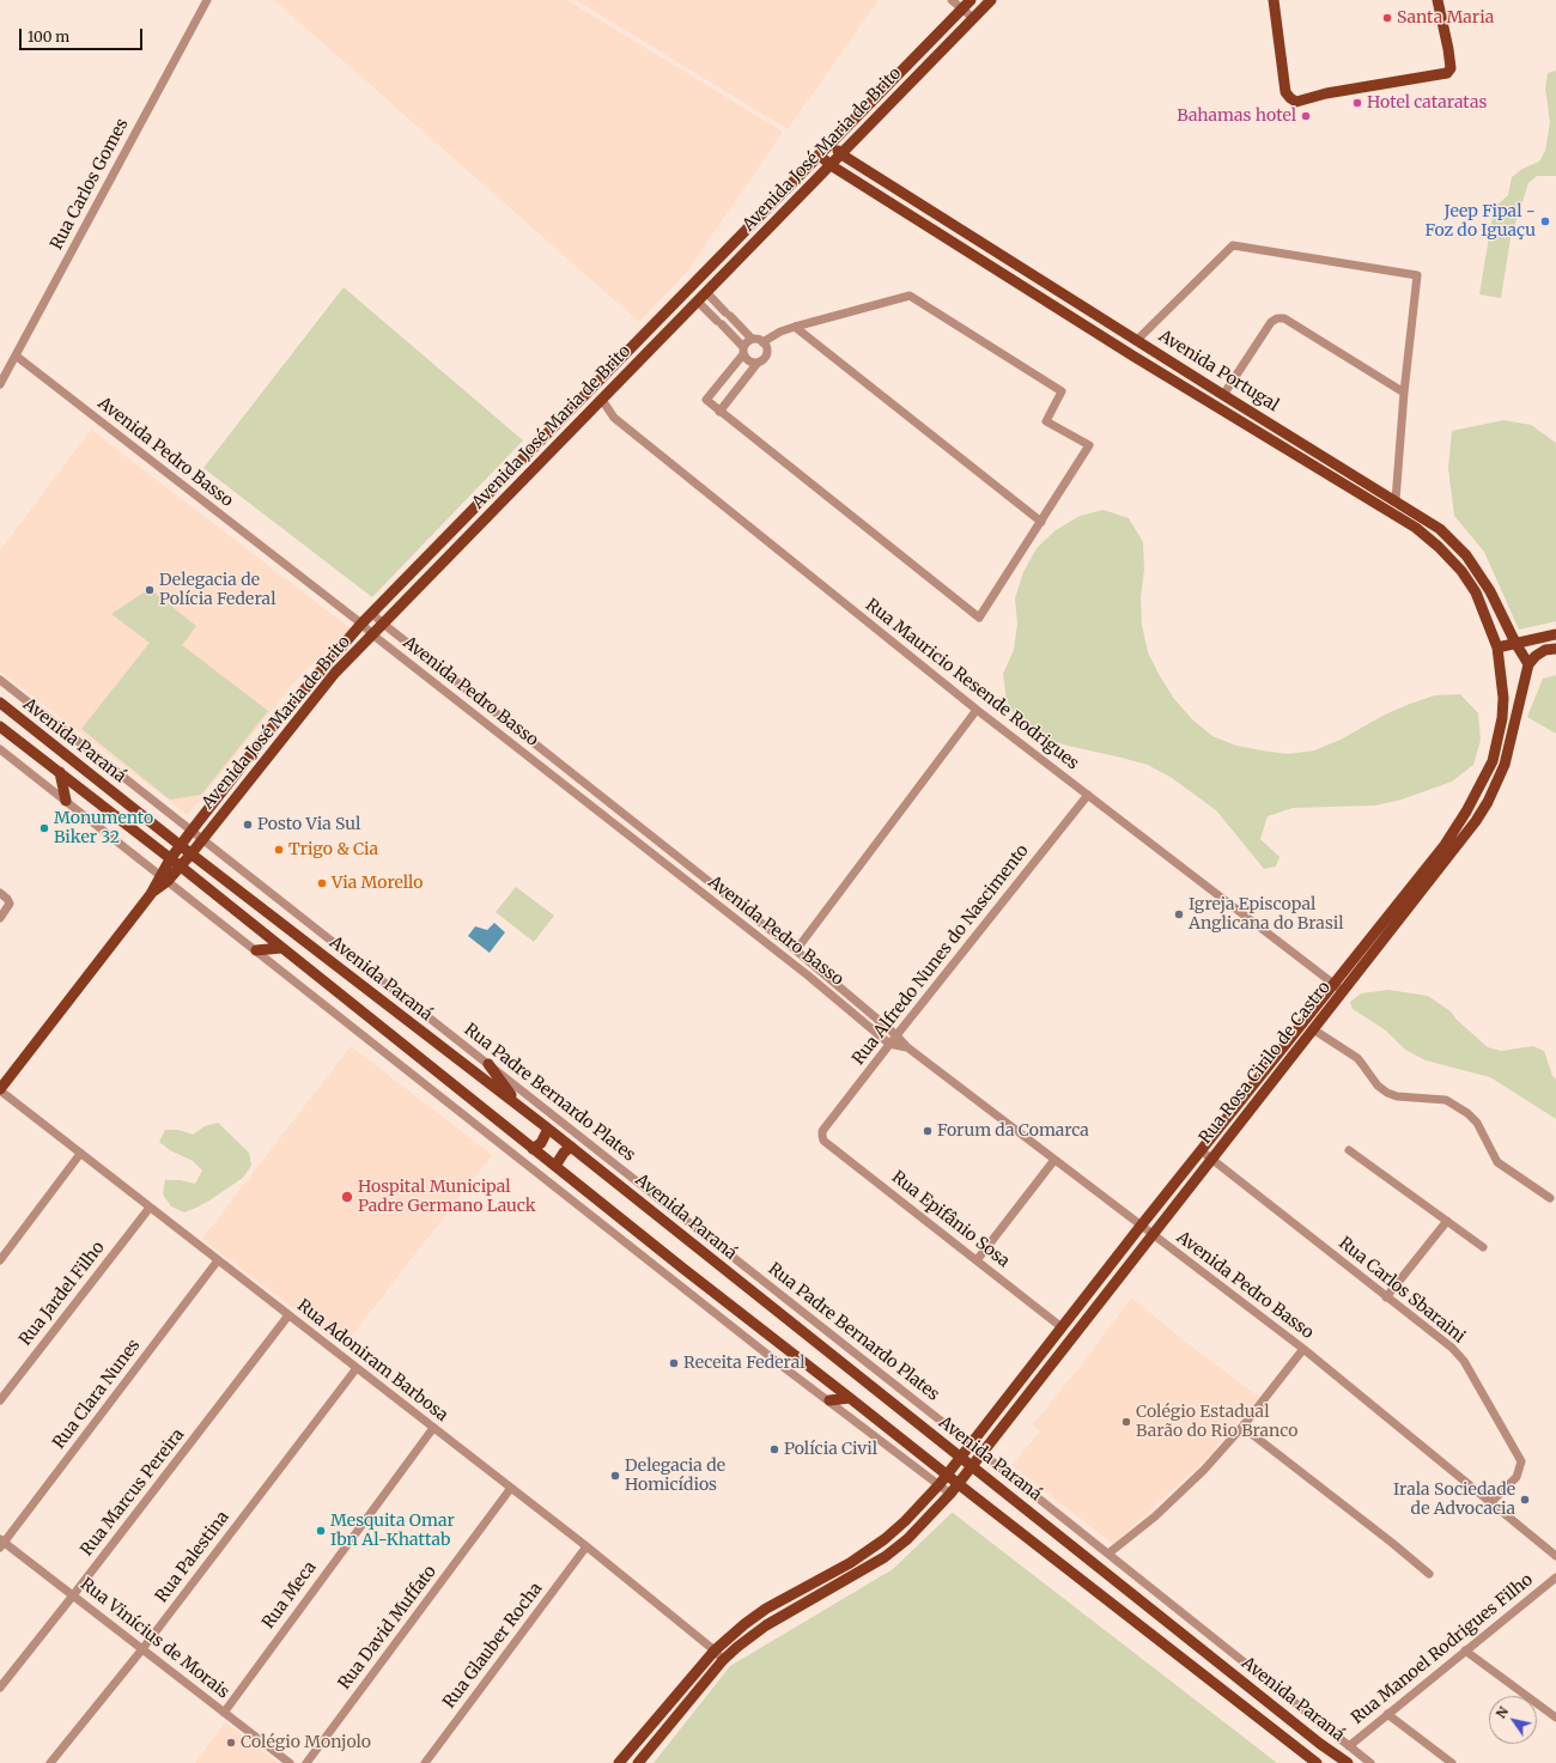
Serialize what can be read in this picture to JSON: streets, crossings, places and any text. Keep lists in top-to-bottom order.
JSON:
{
  "streets": {
    "main road": [
      "Avenida José Maria de Brito",
      "Avenida Portugal",
      "Avenida Paraná",
      "Rua Rosa Cirilo de Castro"
    ],
    "street": [
      "Rua Carlos Gomes",
      "Avenida Pedro Basso",
      "Rua Mauricio Resende Rodrigues",
      "Rua Alfredo Nunes do Nascimento",
      "Rua Padre Bernardo Plates",
      "Rua Epifânio Sosa",
      "Rua Carlos Sbaraini",
      "Rua Jardel Filho",
      "Rua Adoniram Barbosa",
      "Rua Clara Nunes",
      "Rua Marcus Pereira",
      "Rua Palestina",
      "Rua Meca",
      "Rua David Muffato",
      "Rua Vinícius de Morais",
      "Rua Glauber Rocha",
      "Rua Manoel Rodrigues Filho"
    ]
  },
  "crossings": [
    ["Avenida José Maria de Brito", "Avenida Portugal"],
    ["Avenida José Maria de Brito", "Avenida Pedro Basso"],
    ["Avenida José Maria de Brito", "Rua Mauricio Resende Rodrigues"],
    ["Avenida José Maria de Brito", "Avenida Paraná"],
    ["Avenida José Maria de Brito", "Rua Padre Bernardo Plates"],
    ["Avenida José Maria de Brito", "Rua Adoniram Barbosa"],
    ["Rua Carlos Gomes", "Avenida Pedro Basso"],
    ["Avenida Portugal", "Avenida Pedro Basso"],
    ["Avenida Portugal", "Rua Mauricio Resende Rodrigues"],
    ["Avenida Portugal", "Avenida Paraná"],
    ["Avenida Portugal", "Rua Rosa Cirilo de Castro"],
    ["Avenida Portugal", "Rua Padre Bernardo Plates"],
    ["Avenida Portugal", "Rua Epifânio Sosa"],
    ["Avenida Portugal", "Rua Carlos Sbaraini"],
    ["Avenida Portugal", "Rua Adoniram Barbosa"],
    ["Avenida Pedro Basso", "Rua Alfredo Nunes do Nascimento"],
    ["Avenida Pedro Basso", "Rua Rosa Cirilo de Castro"],
    ["Avenida Pedro Basso", "Rua Carlos Sbaraini"],
    ["Rua Mauricio Resende Rodrigues", "Rua Alfredo Nunes do Nascimento"],
    ["Rua Mauricio Resende Rodrigues", "Rua Rosa Cirilo de Castro"],
    ["Avenida Paraná", "Rua Rosa Cirilo de Castro"],
    ["Rua Alfredo Nunes do Nascimento", "Rua Epifânio Sosa"],
    ["Rua Rosa Cirilo de Castro", "Rua Padre Bernardo Plates"],
    ["Rua Rosa Cirilo de Castro", "Rua Carlos Sbaraini"],
    ["Rua Rosa Cirilo de Castro", "Rua Adoniram Barbosa"],
    ["Rua Padre Bernardo Plates", "Rua Manoel Rodrigues Filho"],
    ["Rua Jardel Filho", "Rua Adoniram Barbosa"],
    ["Rua Adoniram Barbosa", "Rua Clara Nunes"],
    ["Rua Adoniram Barbosa", "Rua Marcus Pereira"],
    ["Rua Adoniram Barbosa", "Rua Palestina"],
    ["Rua Adoniram Barbosa", "Rua Meca"],
    ["Rua Adoniram Barbosa", "Rua David Muffato"],
    ["Rua Adoniram Barbosa", "Rua Glauber Rocha"],
    ["Rua Clara Nunes", "Rua Vinícius de Morais"],
    ["Rua Marcus Pereira", "Rua Vinícius de Morais"],
    ["Rua Palestina", "Rua Vinícius de Morais"],
    ["Rua Meca", "Rua Vinícius de Morais"]
  ],
  "places": [
    "Santa Maria",
    "Hotel cataratas",
    "Bahamas hotel",
    "Jeep Fipal - Foz do Iguaçu",
    "Delegacia de Polícia Federal",
    "Posto Via Sul",
    "Monumento Biker 32",
    "Trigo & Cia",
    "Via Morello",
    "Igreja Episcopal Anglicana do Brasil",
    "Forum da Comarca",
    "Hospital Municipal Padre Germano Lauck",
    "Receita Federal",
    "Colégio Estadual Barão do Rio Branco",
    "Polícia Civil",
    "Delegacia de Homicídios",
    "Irala Sociedade de Advocacia",
    "Mesquita Omar Ibn Al-Khattab",
    "Colégio Monjolo"
  ],
  "scale_bar": "100 m",
  "north": "top left"
}
